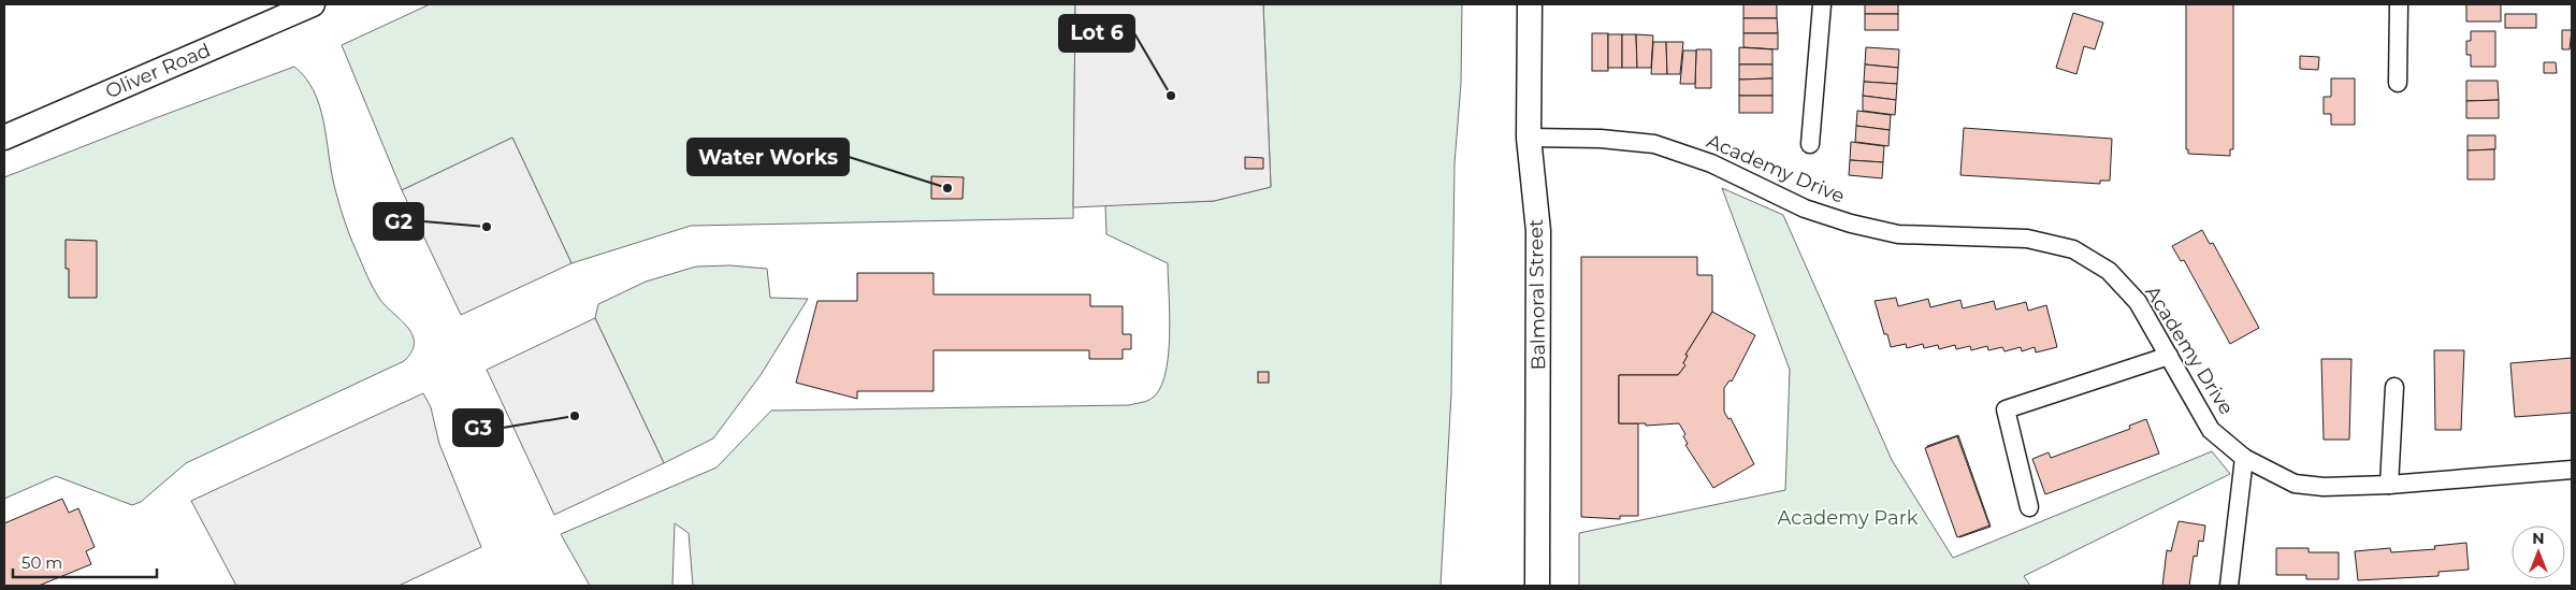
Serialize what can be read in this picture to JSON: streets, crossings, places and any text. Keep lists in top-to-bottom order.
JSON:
{
  "streets": {
    "main road": ["Oliver Road", "Balmoral Street"],
    "street": ["Academy Drive"]
  },
  "crossings": [
    ["Academy Drive", "Balmoral Street"]
  ],
  "parks": ["Academy Park"],
  "places": [
    "Lot 6",
    "Water Works",
    "G2",
    "G3"
  ],
  "scale_bar": "50 m",
  "north": "top"
}
